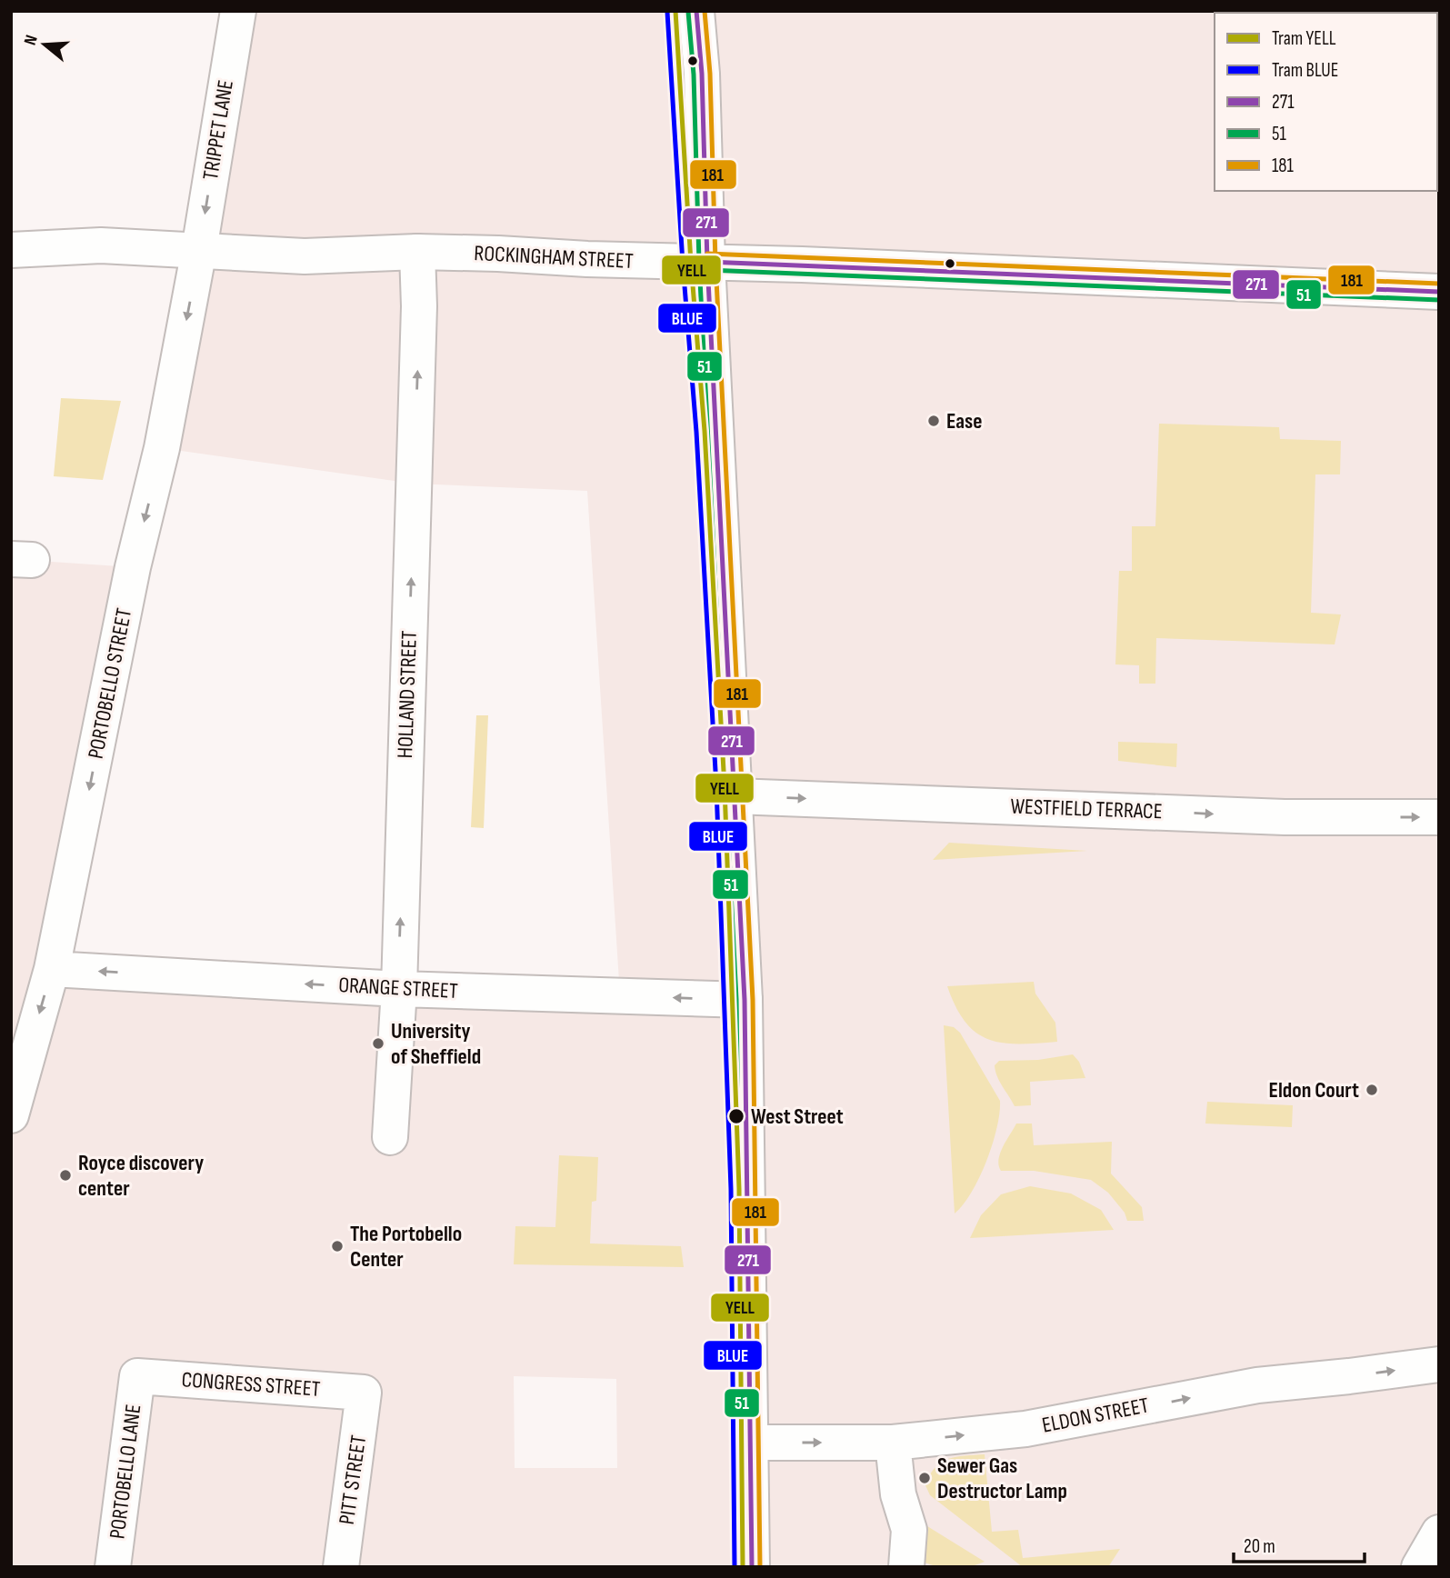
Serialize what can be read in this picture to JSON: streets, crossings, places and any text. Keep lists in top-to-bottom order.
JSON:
{
  "streets": {
    "street": [
      "TRIPPET LANE",
      "ROCKINGHAM STREET",
      "PORTOBELLO STREET",
      "HOLLAND STREET",
      "WESTFIELD TERRACE",
      "ORANGE STREET",
      "CONGRESS STREET",
      "ELDON STREET",
      "PORTOBELLO LANE",
      "PITT STREET"
    ]
  },
  "crossings": [
    ["TRIPPET LANE", "ROCKINGHAM STREET"],
    ["TRIPPET LANE", "PORTOBELLO STREET"],
    ["ROCKINGHAM STREET", "PORTOBELLO STREET"],
    ["ROCKINGHAM STREET", "HOLLAND STREET"],
    ["PORTOBELLO STREET", "ORANGE STREET"],
    ["HOLLAND STREET", "ORANGE STREET"],
    ["CONGRESS STREET", "PORTOBELLO LANE"],
    ["CONGRESS STREET", "PITT STREET"]
  ],
  "one_way": [
    "TRIPPET LANE",
    "PORTOBELLO STREET",
    "WESTFIELD TERRACE",
    "ORANGE STREET",
    "ELDON STREET"
  ],
  "places": [
    "Ease",
    "University of Sheffield",
    "Eldon Court",
    "West Street",
    "Royce discovery center",
    "The Portobello Center",
    "Sewer Gas Destructor Lamp"
  ],
  "lines": [
    "tram line YELL",
    "transit line 271",
    "transit line 181",
    "tram line BLUE",
    "transit line 51"
  ],
  "legend": [
    "Tram YELL",
    "Tram BLUE",
    "271",
    "51",
    "181"
  ],
  "scale_bar": "20 m",
  "north": "left"
}
